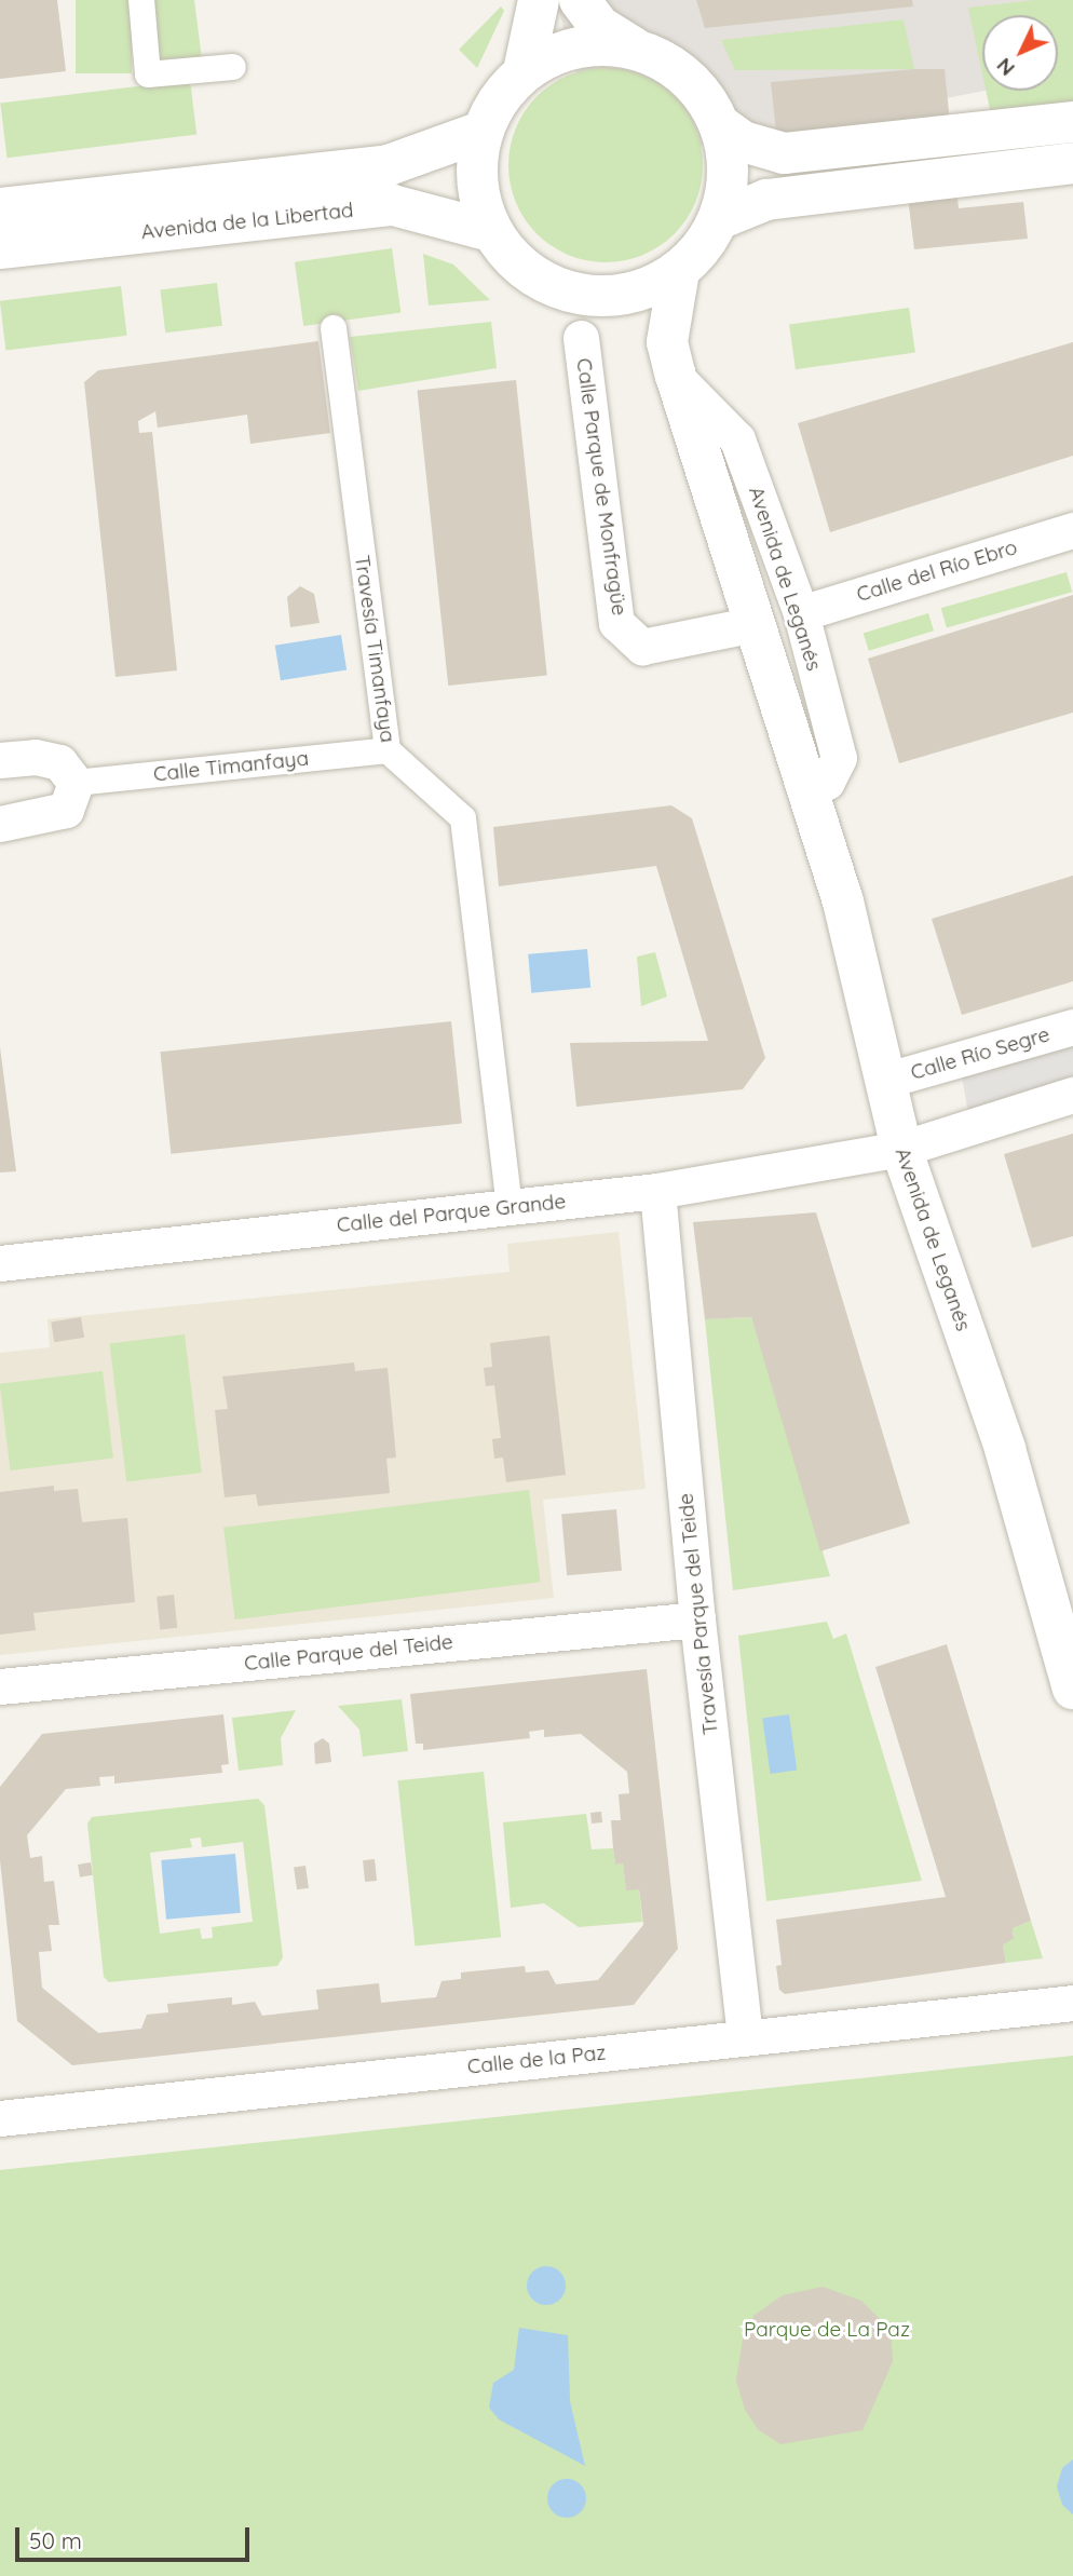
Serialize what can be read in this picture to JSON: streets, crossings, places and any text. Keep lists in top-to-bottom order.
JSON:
{
  "streets": {
    "street": [
      "Avenida de la Libertad",
      "Calle Parque de Monfragüe",
      "Calle del Río Ebro",
      "Avenida de Leganés",
      "Travesía Timanfaya",
      "Calle Timanfaya",
      "Calle Río Segre",
      "Calle del Parque Grande",
      "Travesía Parque del Teide",
      "Calle Parque del Teide",
      "Calle de la Paz"
    ]
  },
  "crossings": [
    ["Avenida de la Libertad", "Avenida de Leganés"],
    ["Calle Parque de Monfragüe", "Avenida de Leganés"],
    ["Calle del Río Ebro", "Avenida de Leganés"],
    ["Avenida de Leganés", "Calle Río Segre"],
    ["Avenida de Leganés", "Calle del Parque Grande"],
    ["Travesía Timanfaya", "Calle Timanfaya"],
    ["Travesía Timanfaya", "Calle del Parque Grande"],
    ["Calle del Parque Grande", "Travesía Parque del Teide"],
    ["Travesía Parque del Teide", "Calle Parque del Teide"],
    ["Travesía Parque del Teide", "Calle de la Paz"]
  ],
  "parks": ["Parque de La Paz"],
  "scale_bar": "50 m",
  "north": "bottom left"
}
